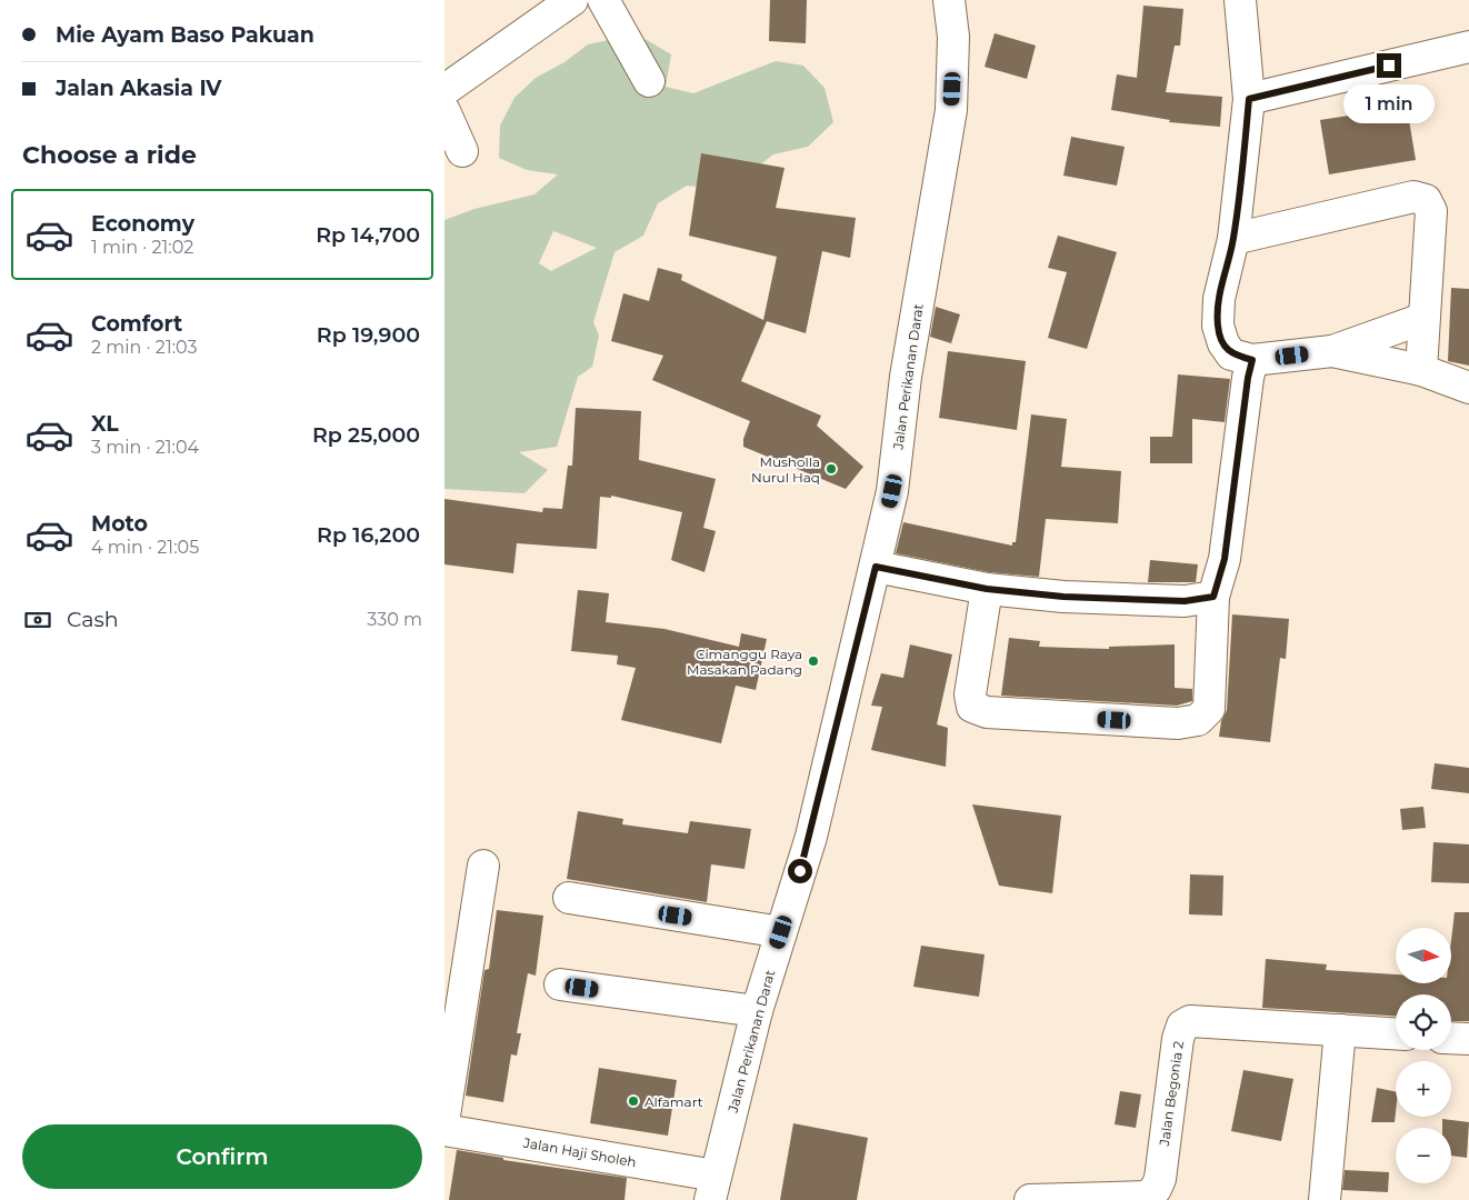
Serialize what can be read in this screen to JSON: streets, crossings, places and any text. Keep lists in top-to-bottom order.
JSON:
{
  "streets": {
    "street": ["Jalan Perikanan Darat", "Jalan Begonia 2", "Jalan Haji Sholeh"]
  },
  "crossings": [
    ["Jalan Perikanan Darat", "Jalan Haji Sholeh"]
  ],
  "places": ["Musholla Nurul Haq", "Cimanggu Raya Masakan Padang", "Alfamart"],
  "north": "right",
  "page": {
    "banner": ["Mie Ayam Baso Pakuan", "Jalan Akasia IV"],
    "bubble": "1 min",
    "heading": "Choose a ride",
    "list": [
      {
        "name": "Economy",
        "note": "1 min · 21:02",
        "value": "Rp 14,700"
      },
      {
        "name": "Comfort",
        "note": "2 min · 21:03",
        "value": "Rp 19,900"
      },
      {
        "name": "XL",
        "note": "3 min · 21:04",
        "value": "Rp 25,000"
      },
      {
        "name": "Moto",
        "note": "4 min · 21:05",
        "value": "Rp 16,200"
      }
    ],
    "pay": ["Cash", "330 m"],
    "map_buttons": ["+", "−"],
    "buttons": "Confirm"
  }
}
